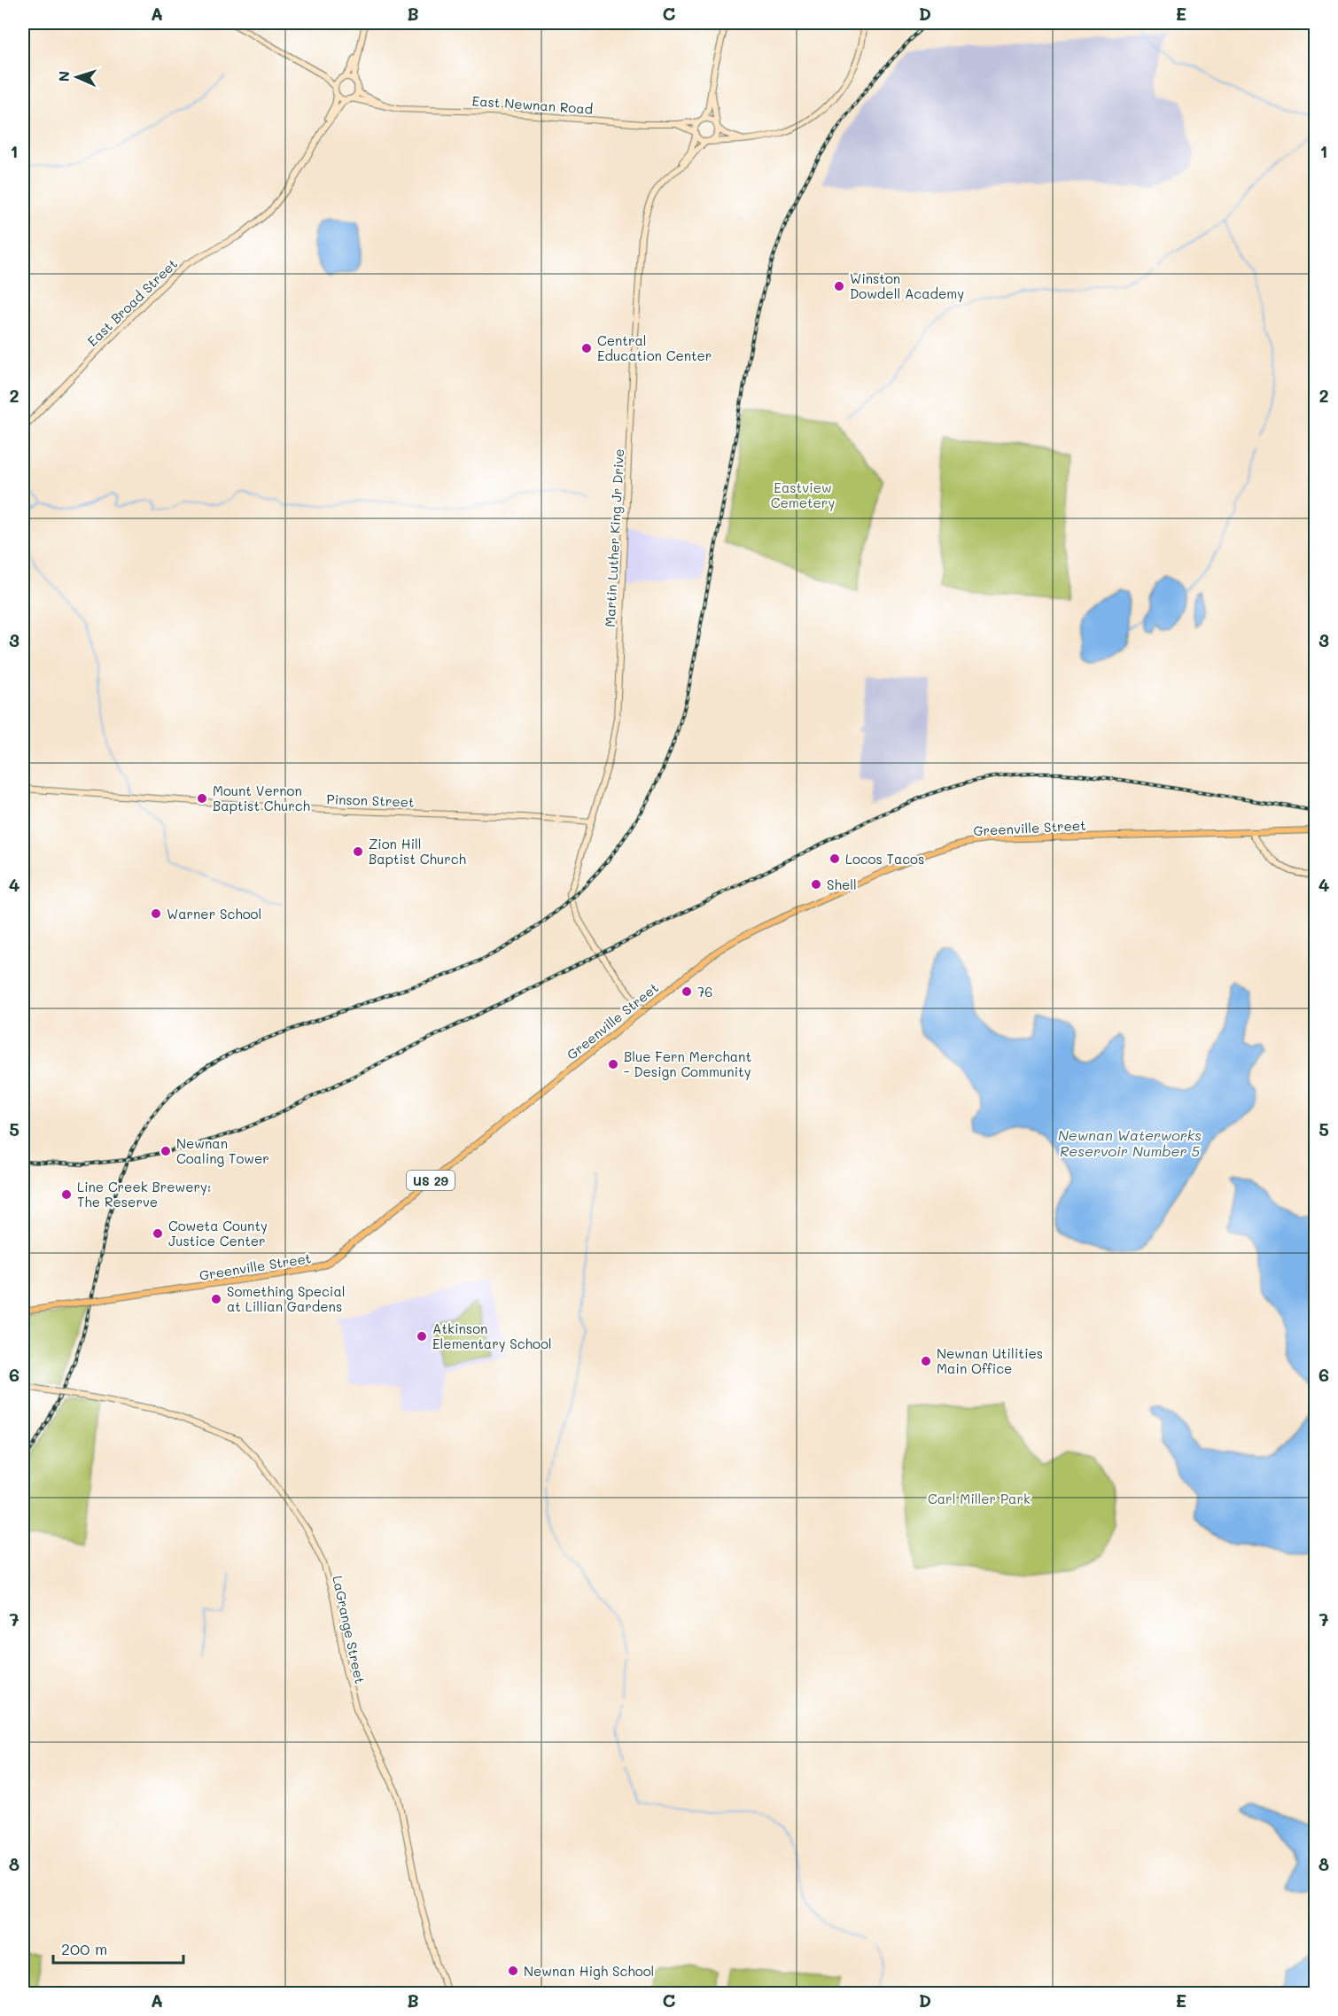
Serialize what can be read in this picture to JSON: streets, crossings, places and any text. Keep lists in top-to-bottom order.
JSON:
{
  "streets": {
    "main road": ["Greenville Street", "US 29"],
    "street": [
      "East Newnan Road",
      "East Broad Street",
      "Martin Luther King Jr Drive",
      "Pinson Street",
      "LaGrange Street"
    ]
  },
  "crossings": [
    ["East Newnan Road", "East Broad Street"],
    ["East Newnan Road", "Martin Luther King Jr Drive"],
    ["Martin Luther King Jr Drive", "Pinson Street"],
    ["Martin Luther King Jr Drive", "Greenville Street"],
    ["Greenville Street", "US 29"]
  ],
  "water": ["Newnan Waterworks Reservoir Number 5"],
  "parks": ["Eastview Cemetery", "Carl Miller Park"],
  "places": [
    "Winston Dowdell Academy",
    "Central Education Center",
    "Mount Vernon Baptist Church",
    "Zion Hill Baptist Church",
    "Locos Tacos",
    "Shell",
    "Warner School",
    "76",
    "Blue Fern Merchant - Design Community",
    "Newnan Coaling Tower",
    "Line Creek Brewery: The Reserve",
    "Coweta County Justice Center",
    "Something Special at Lillian Gardens",
    "Atkinson Elementary School",
    "Newnan Utilities Main Office",
    "Newnan High School"
  ],
  "scale_bar": "200 m",
  "north": "left",
  "grid": {
    "columns": [
      "A",
      "B",
      "C",
      "D",
      "E"
    ],
    "rows": [
      "1",
      "2",
      "3",
      "4",
      "5",
      "6",
      "7",
      "8"
    ]
  }
}
